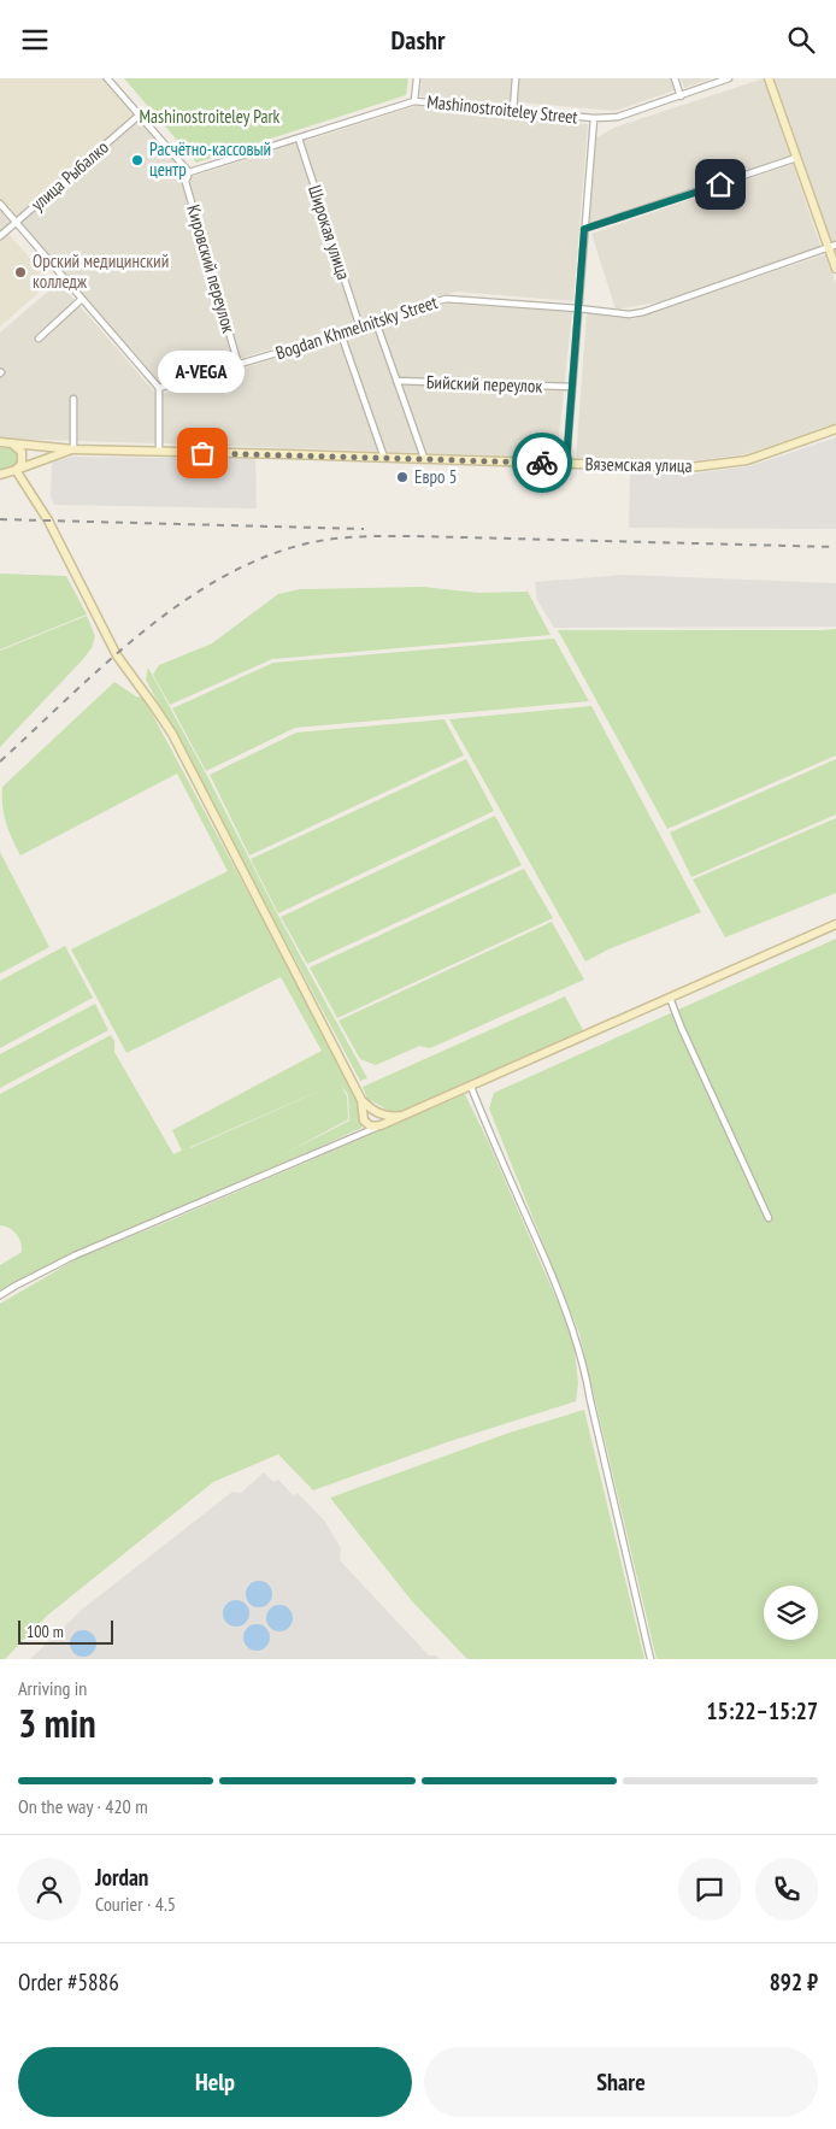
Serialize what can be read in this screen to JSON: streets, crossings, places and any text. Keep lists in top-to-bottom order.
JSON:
{
  "streets": {
    "main road": ["Вяземская улица"],
    "street": [
      "Mashinostroiteley Street",
      "улица Рыбалко",
      "Широкая улица",
      "Кировский переулок",
      "Bogdan Khmelnitsky Street",
      "Бийский переулок"
    ]
  },
  "crossings": [
    ["Mashinostroiteley Street", "Широкая улица"],
    ["Mashinostroiteley Street", "Кировский переулок"],
    ["Широкая улица", "Bogdan Khmelnitsky Street"],
    ["Кировский переулок", "Bogdan Khmelnitsky Street"]
  ],
  "parks": ["Mashinostroiteley Park"],
  "places": [
    "Расчётно-кассовый центр",
    "Орский медицинский колледж",
    "A-VEGA",
    "Евро 5"
  ],
  "scale_bar": "100 m",
  "page": {
    "header": "Dashr",
    "bubble": "A-VEGA",
    "scale": "100 m",
    "heading": ["3 min", "Arriving in", "15:22–15:27"],
    "panel": [
      "Jordan",
      "Courier · 4.5",
      "Order #5886",
      "892 ₽"
    ],
    "bar": "On the way · 420 m",
    "buttons": ["Help", "Share"]
  }
}
